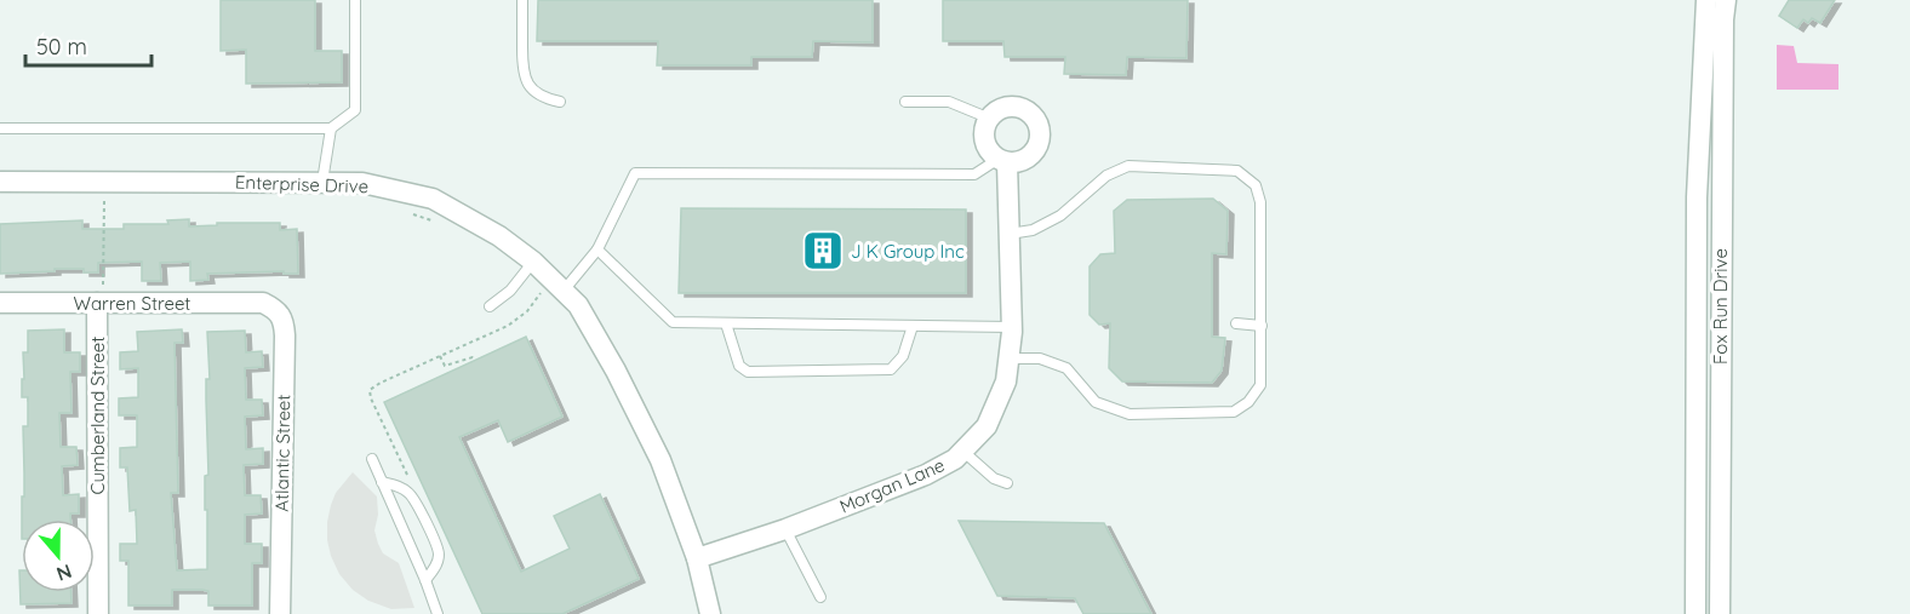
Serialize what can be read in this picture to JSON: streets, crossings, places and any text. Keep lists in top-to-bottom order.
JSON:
{
  "streets": {
    "street": [
      "Enterprise Drive",
      "Warren Street",
      "Fox Run Drive",
      "Cumberland Street",
      "Atlantic Street",
      "Morgan Lane"
    ]
  },
  "crossings": [
    ["Enterprise Drive", "Morgan Lane"],
    ["Warren Street", "Cumberland Street"],
    ["Warren Street", "Atlantic Street"]
  ],
  "places": {
    "building": ["J K Group Inc"]
  },
  "scale_bar": "50 m",
  "north": "bottom"
}
